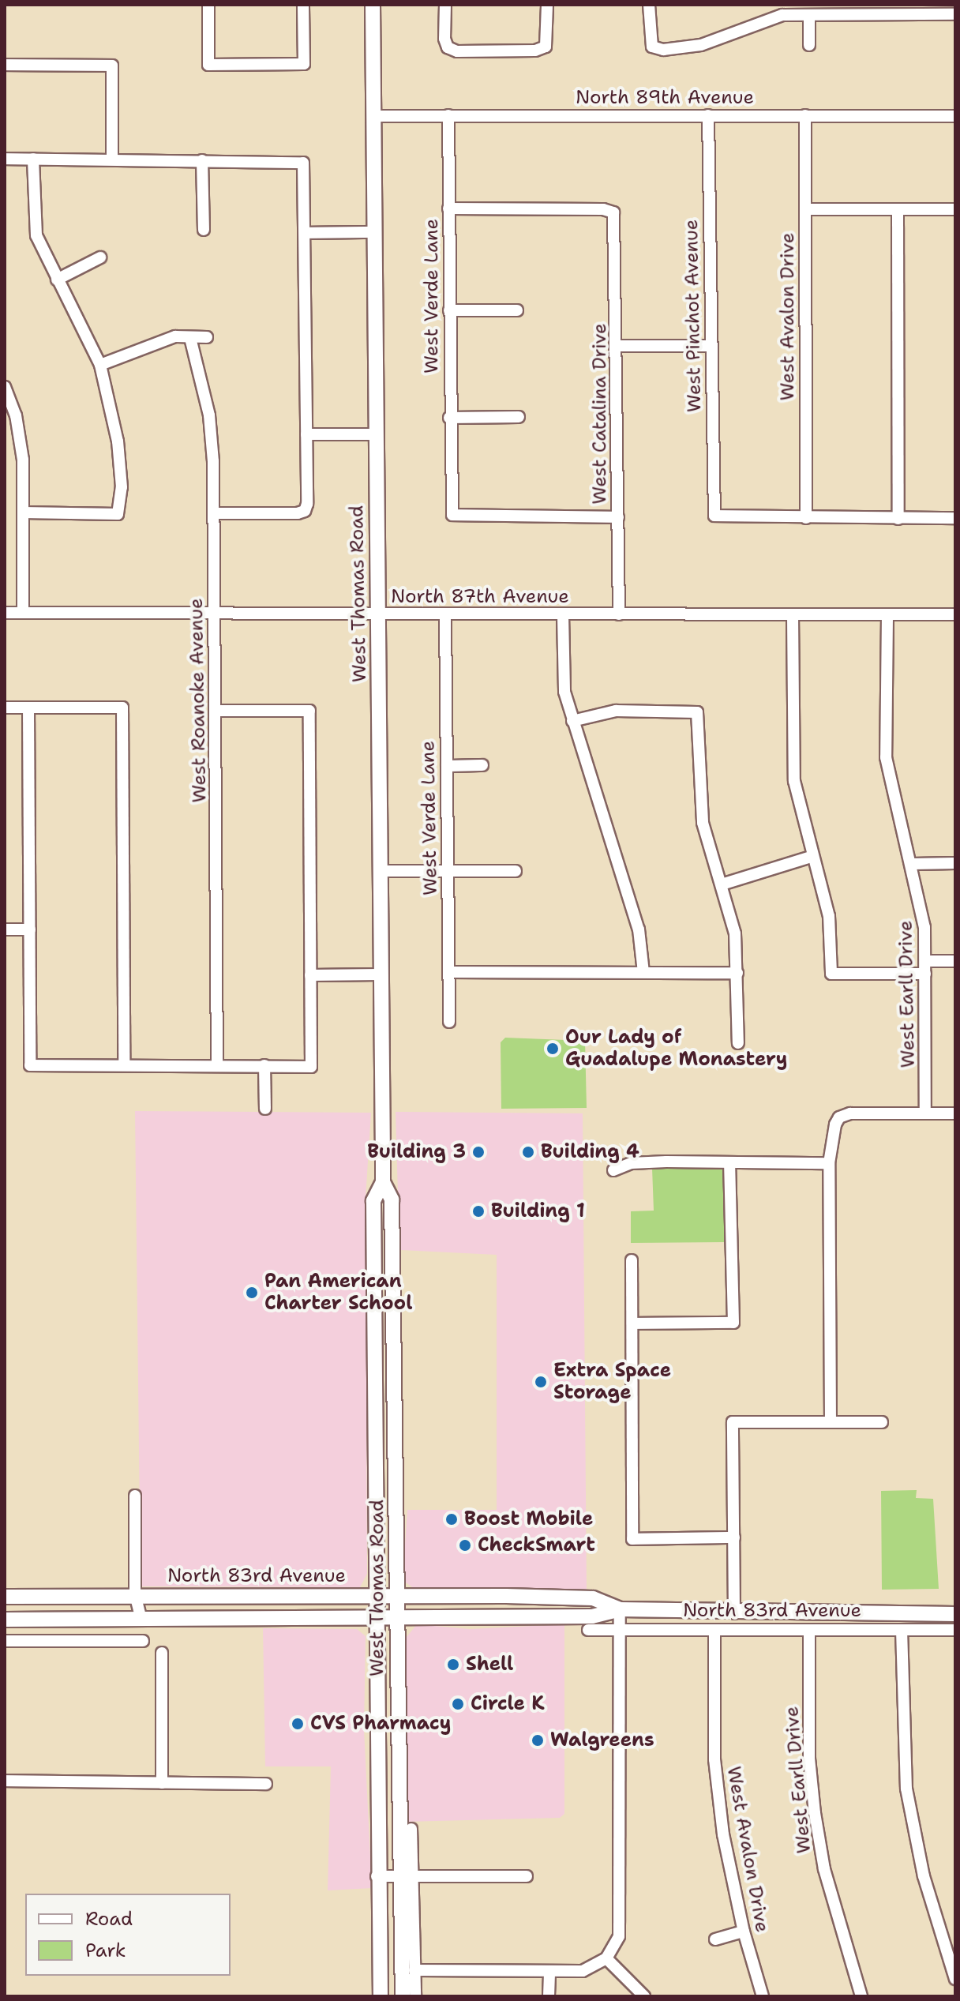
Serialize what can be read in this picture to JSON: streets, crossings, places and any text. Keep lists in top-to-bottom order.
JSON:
{
  "streets": {
    "main road": ["West Thomas Road", "North 83rd Avenue"],
    "street": [
      "North 89th Avenue",
      "West Verde Lane",
      "West Pinchot Avenue",
      "West Avalon Drive",
      "West Catalina Drive",
      "North 87th Avenue",
      "West Roanoke Avenue",
      "West Earll Drive"
    ]
  },
  "crossings": [
    ["North 89th Avenue", "West Verde Lane"],
    ["North 89th Avenue", "West Pinchot Avenue"],
    ["North 89th Avenue", "West Avalon Drive"],
    ["North 89th Avenue", "West Thomas Road"],
    ["West Verde Lane", "West Catalina Drive"],
    ["West Verde Lane", "North 87th Avenue"],
    ["West Pinchot Avenue", "West Avalon Drive"],
    ["West Avalon Drive", "North 83rd Avenue"],
    ["West Catalina Drive", "North 87th Avenue"],
    ["West Thomas Road", "North 87th Avenue"],
    ["West Thomas Road", "North 83rd Avenue"],
    ["North 87th Avenue", "West Roanoke Avenue"],
    ["North 87th Avenue", "West Earll Drive"],
    ["West Earll Drive", "North 83rd Avenue"]
  ],
  "places": [
    "Our Lady of Guadalupe Monastery",
    "Building 3",
    "Building 4",
    "Building 1",
    "Pan American Charter School",
    "Extra Space Storage",
    "Boost Mobile",
    "CheckSmart",
    "Shell",
    "Circle K",
    "CVS Pharmacy",
    "Walgreens"
  ],
  "legend": ["Road", "Park"]
}
